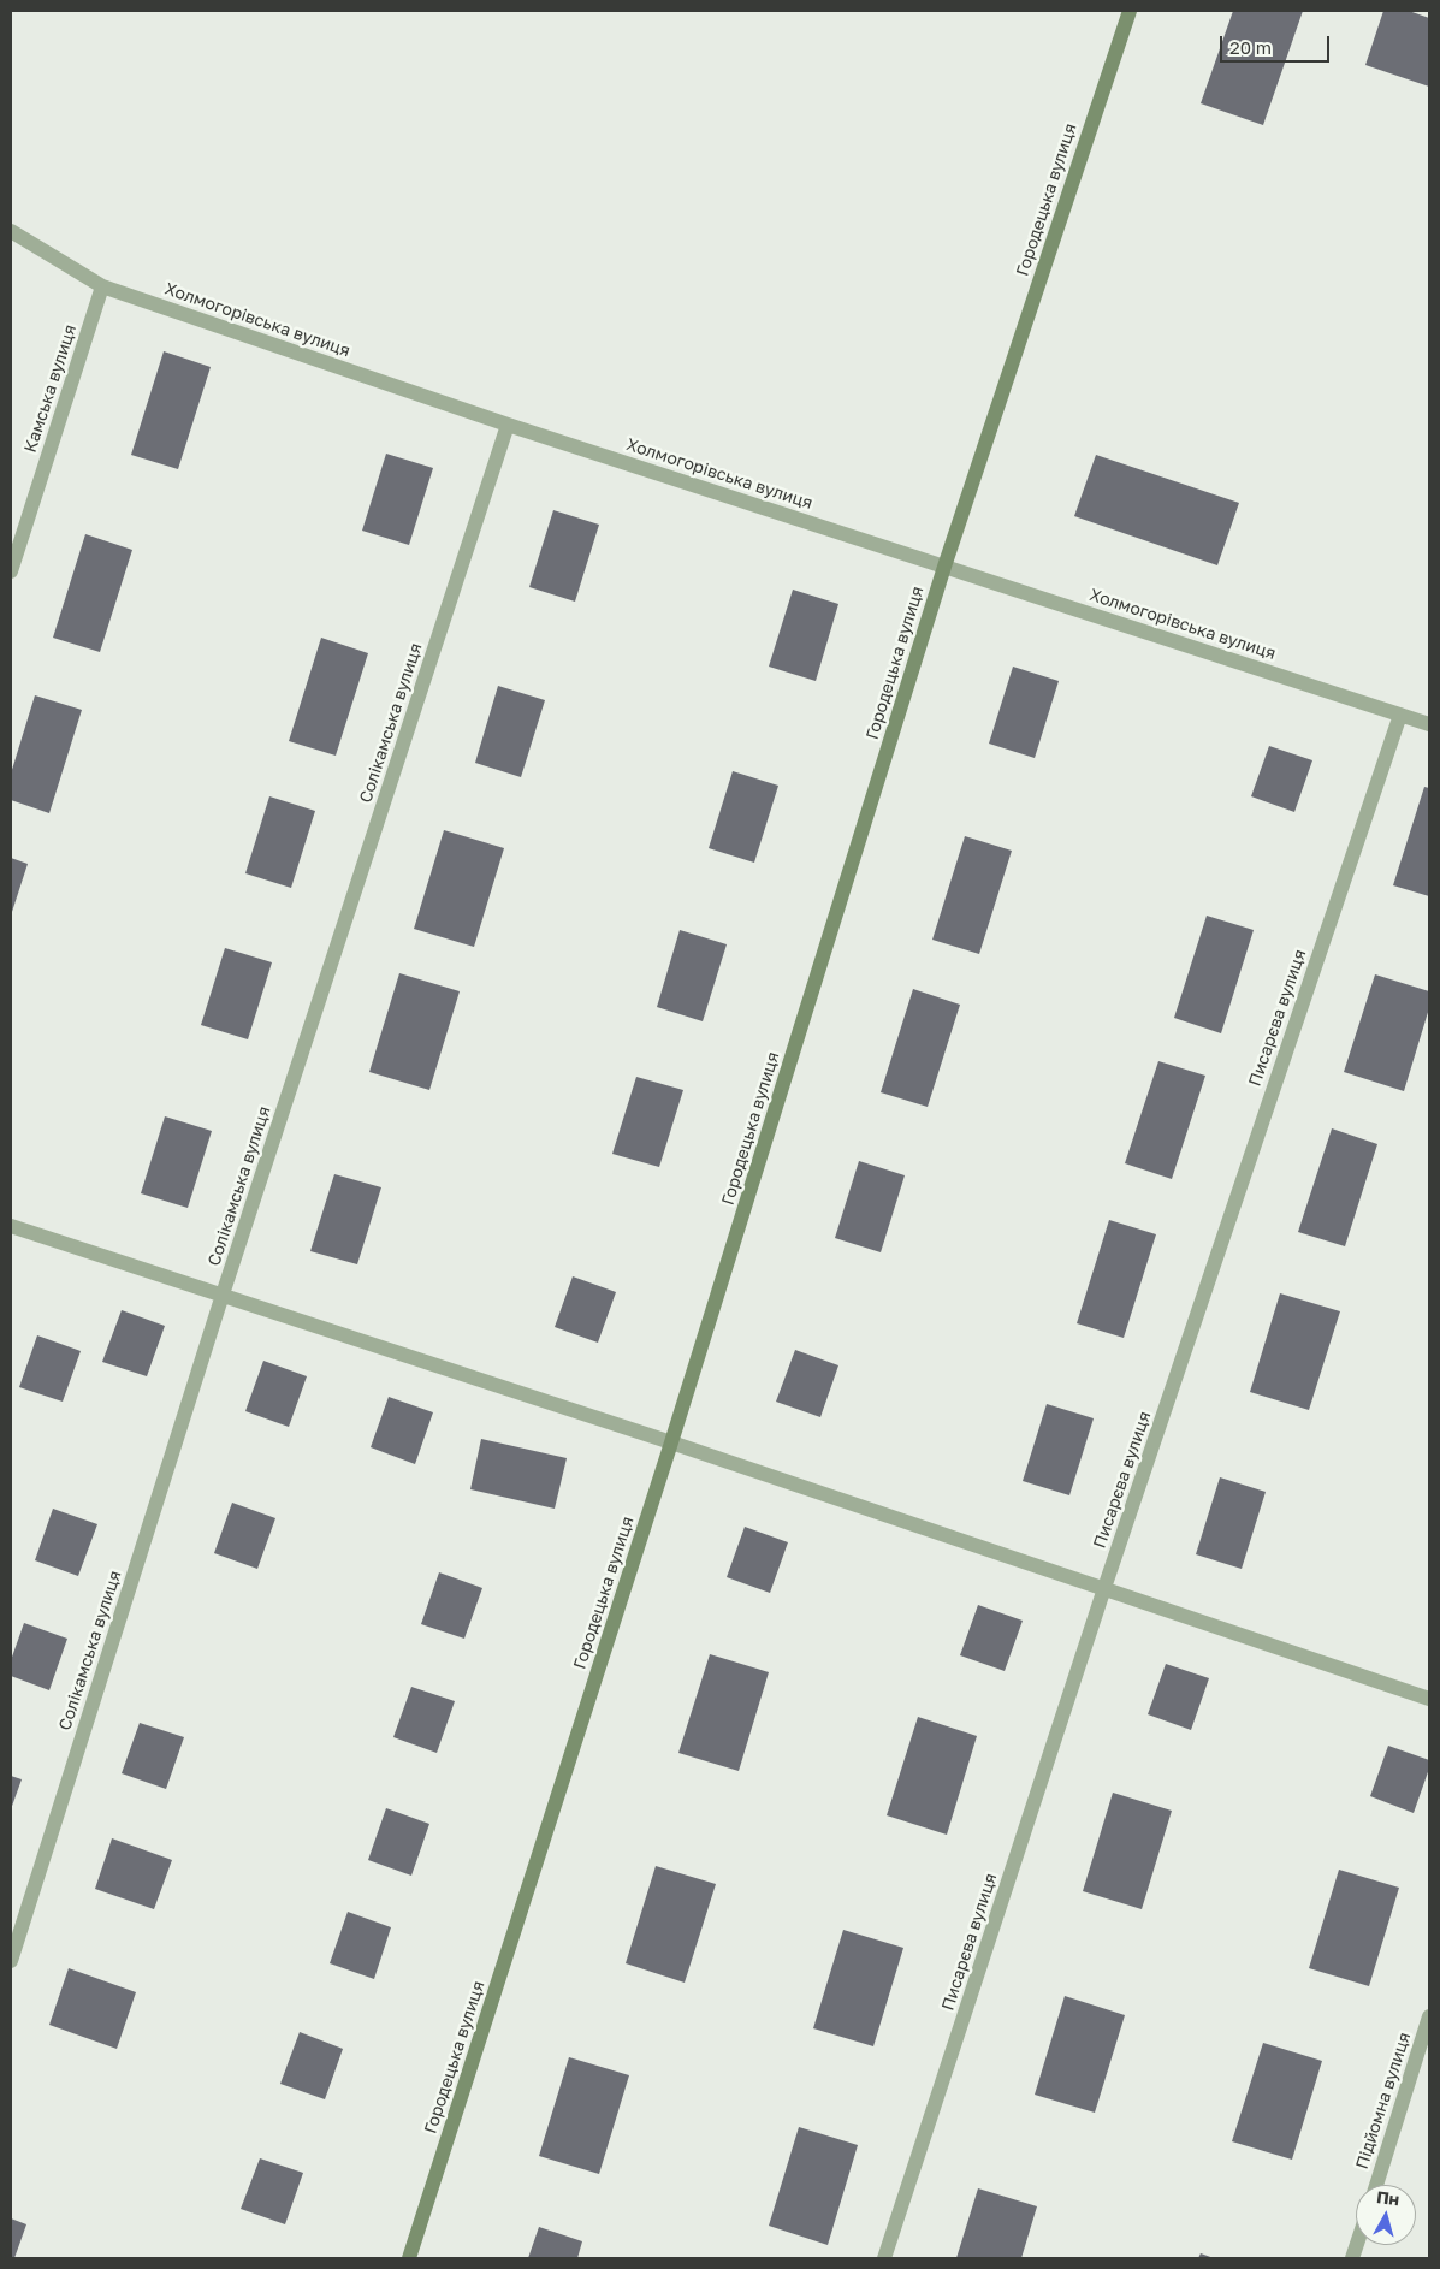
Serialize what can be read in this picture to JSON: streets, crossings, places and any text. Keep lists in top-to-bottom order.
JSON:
{
  "streets": {
    "main road": ["Городецька вулиця"],
    "street": [
      "Холмогорівська вулиця",
      "Камська вулиця",
      "Солікамська вулиця",
      "Писарєва вулиця",
      "Підйомна вулиця"
    ]
  },
  "crossings": [
    ["Городецька вулиця", "Холмогорівська вулиця"],
    ["Холмогорівська вулиця", "Камська вулиця"],
    ["Холмогорівська вулиця", "Солікамська вулиця"],
    ["Холмогорівська вулиця", "Писарєва вулиця"]
  ],
  "scale_bar": "20 m",
  "north": "top"
}
